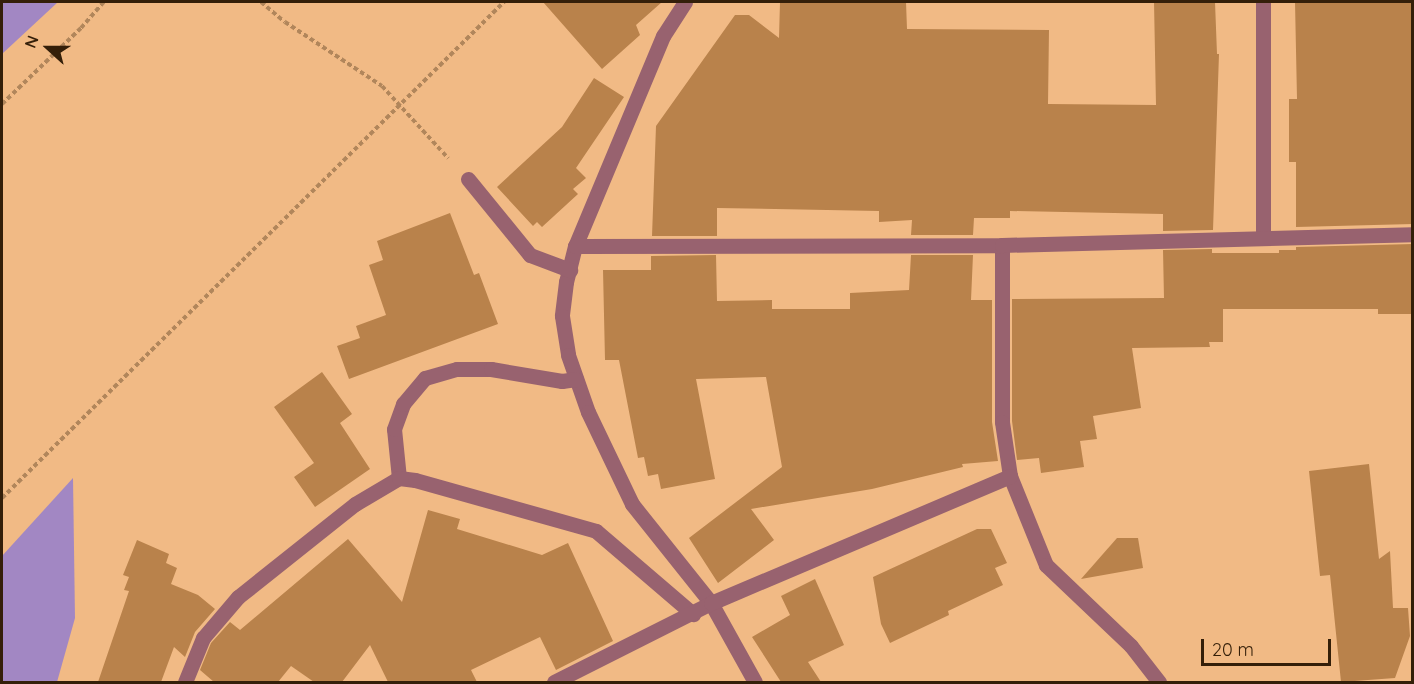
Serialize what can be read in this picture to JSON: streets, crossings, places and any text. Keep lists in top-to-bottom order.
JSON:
{
  "scale_bar": "20 m",
  "north": "left"
}
